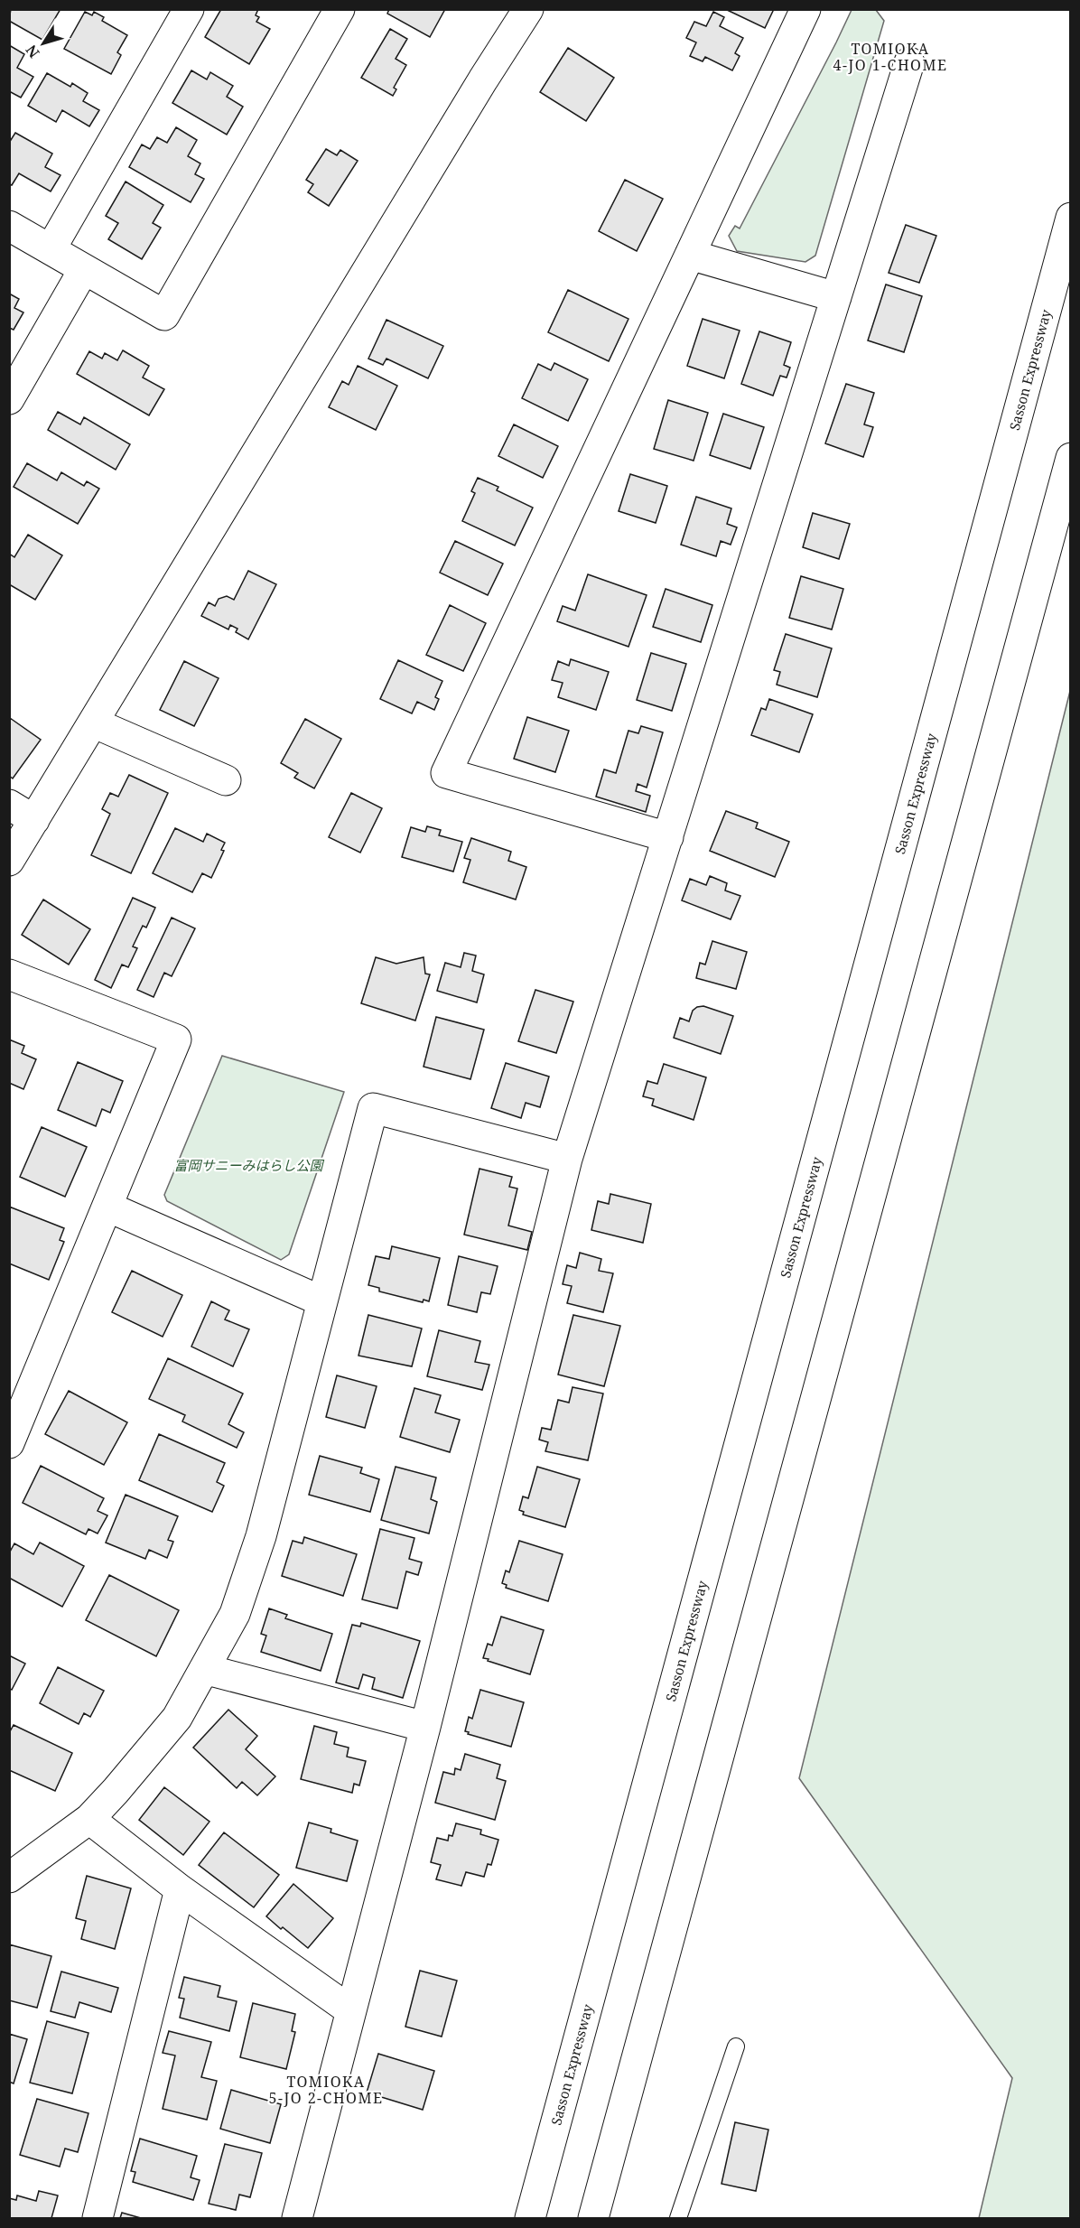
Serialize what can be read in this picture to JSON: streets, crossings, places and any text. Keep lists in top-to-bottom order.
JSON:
{
  "streets": {
    "main road": ["Sasson Expressway"]
  },
  "districts": ["TOMIOKA 4-JO 1-CHOME", "TOMIOKA 5-JO 2-CHOME"],
  "parks": ["富岡サニーみはらし公園"],
  "north": "bottom left"
}
